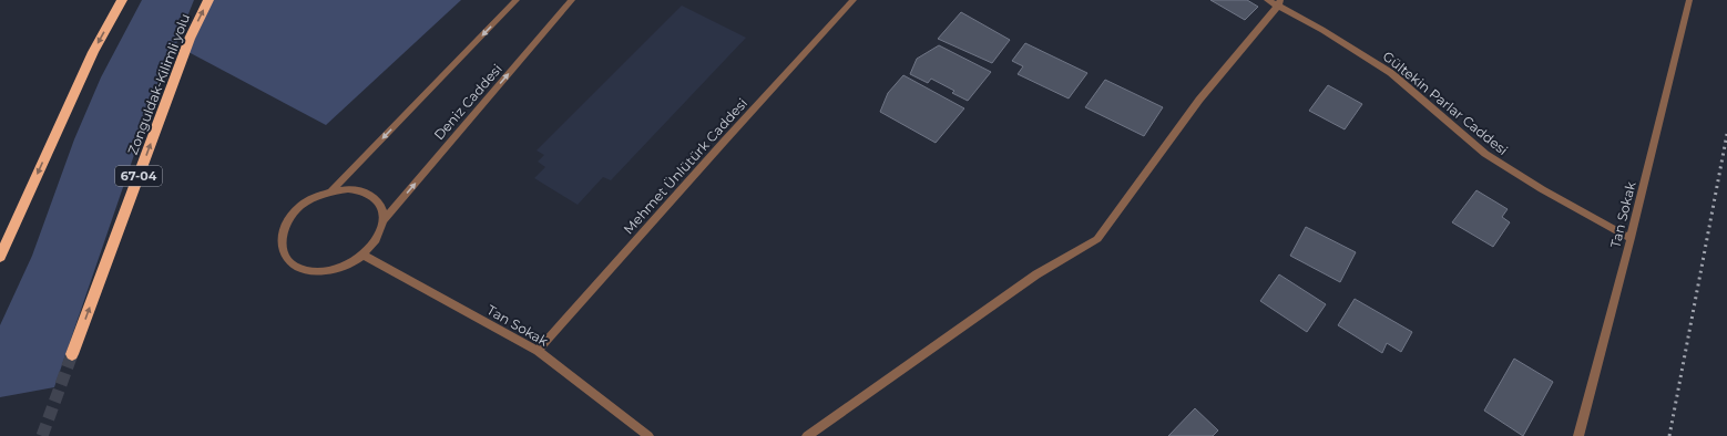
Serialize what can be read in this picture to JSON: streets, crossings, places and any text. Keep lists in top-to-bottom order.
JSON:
{
  "streets": {
    "highway": ["Zonguldak-Kilimli yolu", "67-04"],
    "street": [
      "Deniz Caddesi",
      "Gültekin Parlar Caddesi",
      "Mehmet Ünlütürk Caddesi",
      "Tan Sokak"
    ]
  },
  "crossings": [
    ["Deniz Caddesi", "Tan Sokak"],
    ["Gültekin Parlar Caddesi", "Tan Sokak"],
    ["Mehmet Ünlütürk Caddesi", "Tan Sokak"]
  ]
}
